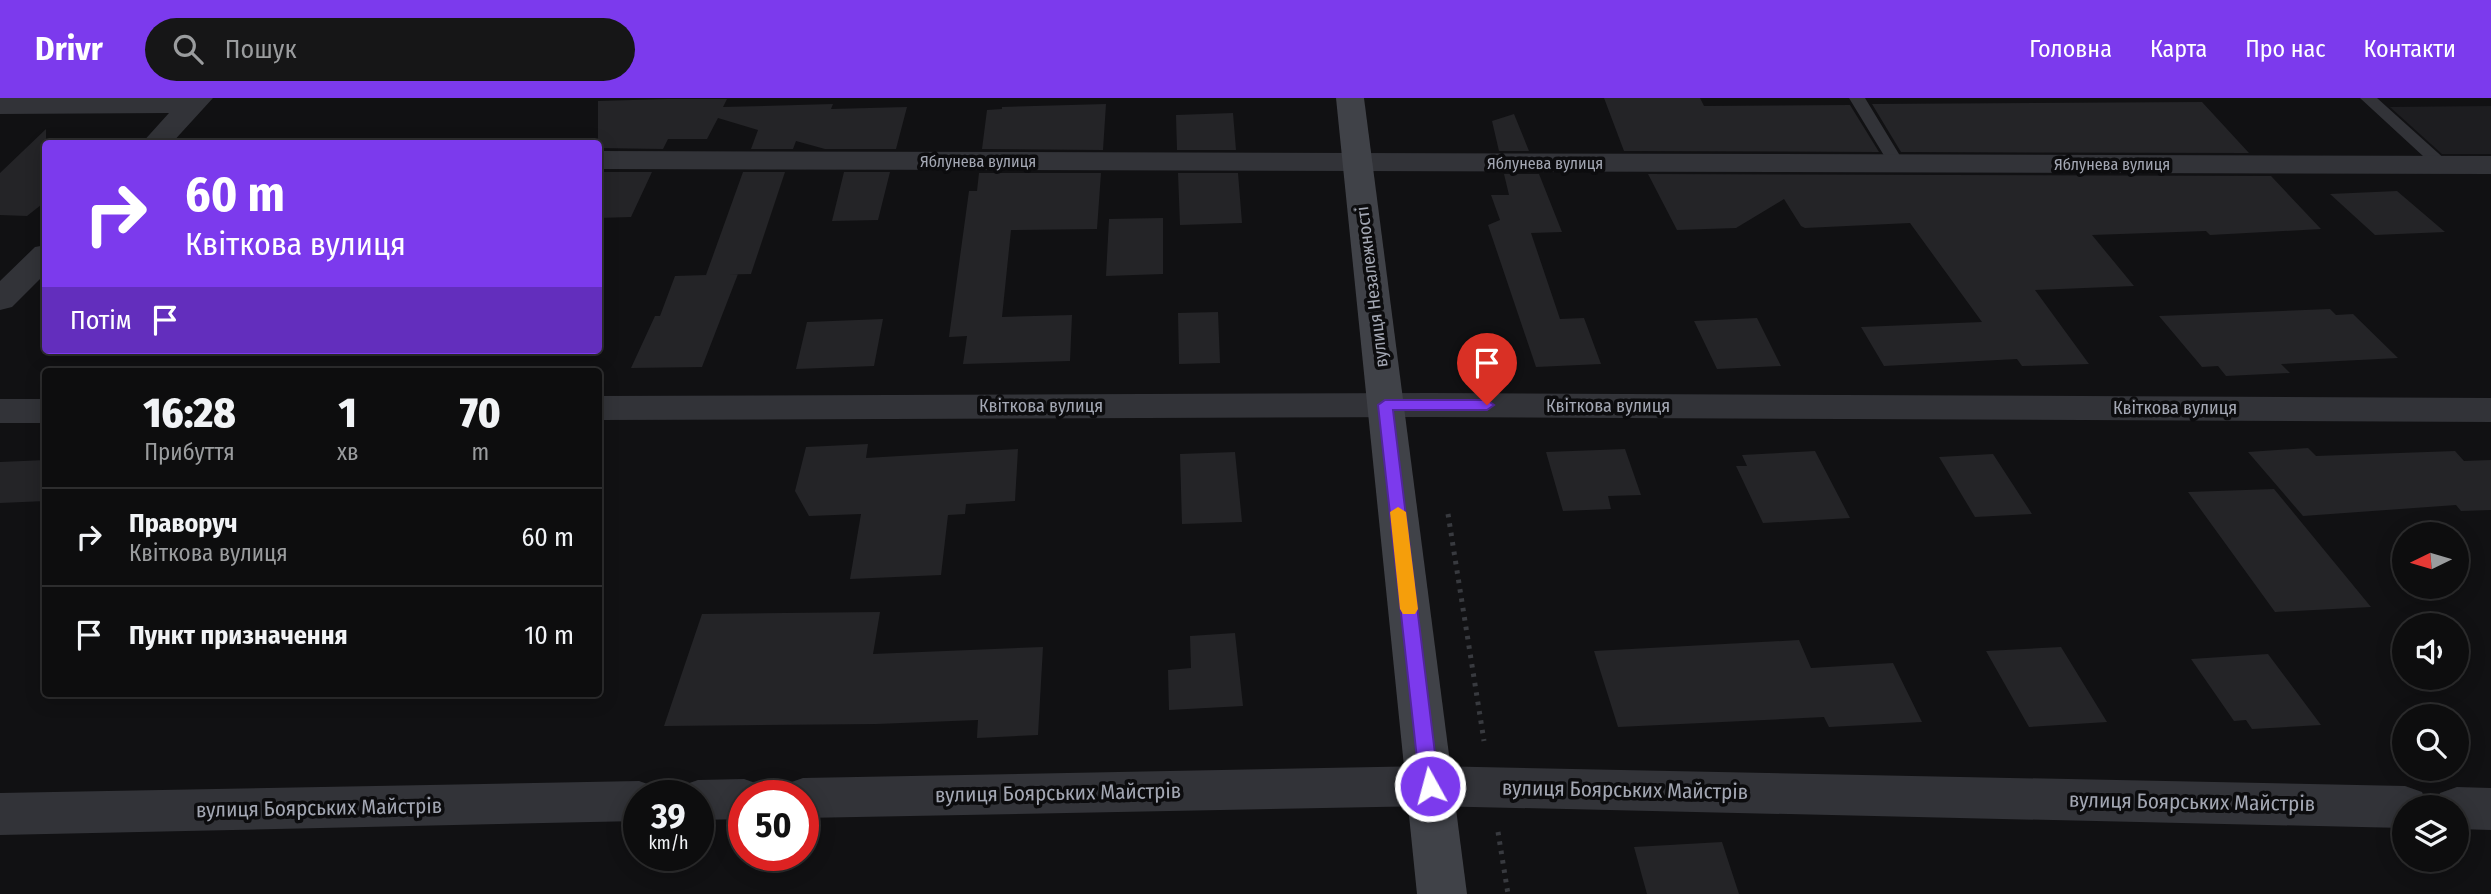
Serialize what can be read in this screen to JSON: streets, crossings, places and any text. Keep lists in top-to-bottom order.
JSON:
{
  "streets": {
    "main road": ["вулиця Незалежності"],
    "street": ["Яблунева вулиця", "Квіткова вулиця", "вулиця Боярських Майстрів"]
  },
  "crossings": [
    ["Яблунева вулиця", "вулиця Незалежності"],
    ["вулиця Незалежності", "Квіткова вулиця"],
    ["вулиця Незалежності", "вулиця Боярських Майстрів"]
  ],
  "north": "left",
  "page": {
    "header": "Drivr",
    "search": "Пошук",
    "nav": [
      "Головна",
      "Карта",
      "Про нас",
      "Контакти"
    ],
    "turn": ["60 m", "Квіткова вулиця"],
    "then": "Потім",
    "eta": [
      "16:28",
      "Прибуття",
      "1",
      "хв",
      "70",
      "m"
    ],
    "list": [
      {
        "name": "Праворуч",
        "note": "Квіткова вулиця",
        "value": "60 m"
      },
      {
        "name": "Пункт призначення",
        "value": "10 m"
      }
    ],
    "speed": "39 km/h",
    "limit": "50"
  }
}
